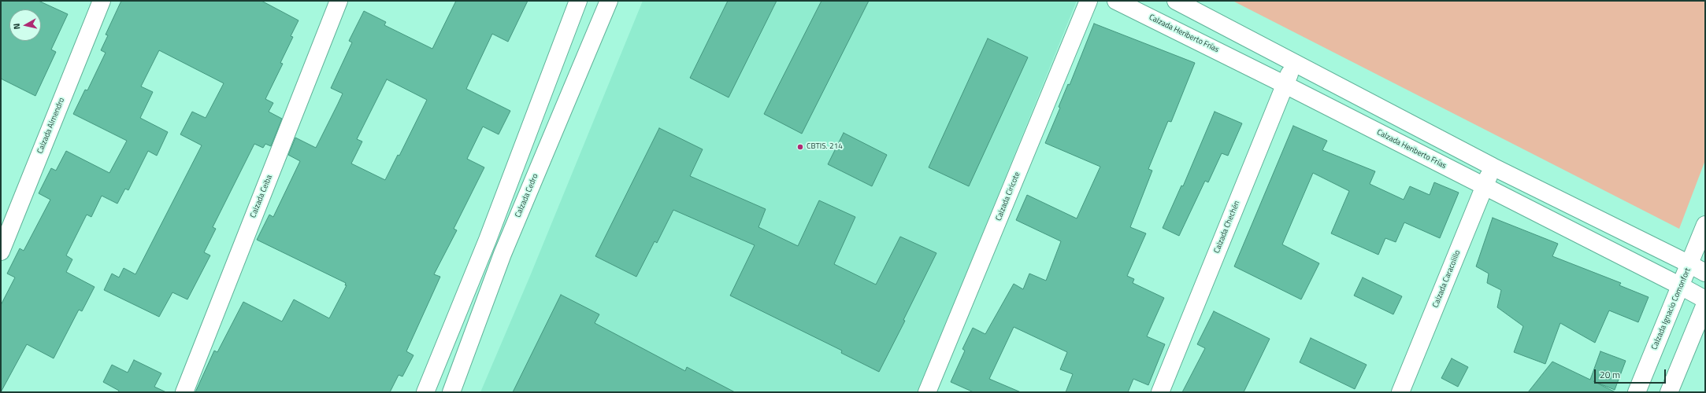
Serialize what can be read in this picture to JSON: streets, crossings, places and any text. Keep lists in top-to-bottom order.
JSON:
{
  "streets": {
    "street": [
      "Calzada Heriberto Frías",
      "Calzada Almendro",
      "Calzada Cedro",
      "Calzada Ceiba",
      "Calzada Ciricote",
      "Calzada Chechén",
      "Calzada Caracolillo",
      "Calzada Ignacio Comonfort"
    ]
  },
  "crossings": [
    ["Calzada Heriberto Frías", "Calzada Chechén"],
    ["Calzada Heriberto Frías", "Calzada Caracolillo"],
    ["Calzada Heriberto Frías", "Calzada Ignacio Comonfort"]
  ],
  "places": ["CBTIS. 214"],
  "scale_bar": "20 m",
  "north": "left"
}
